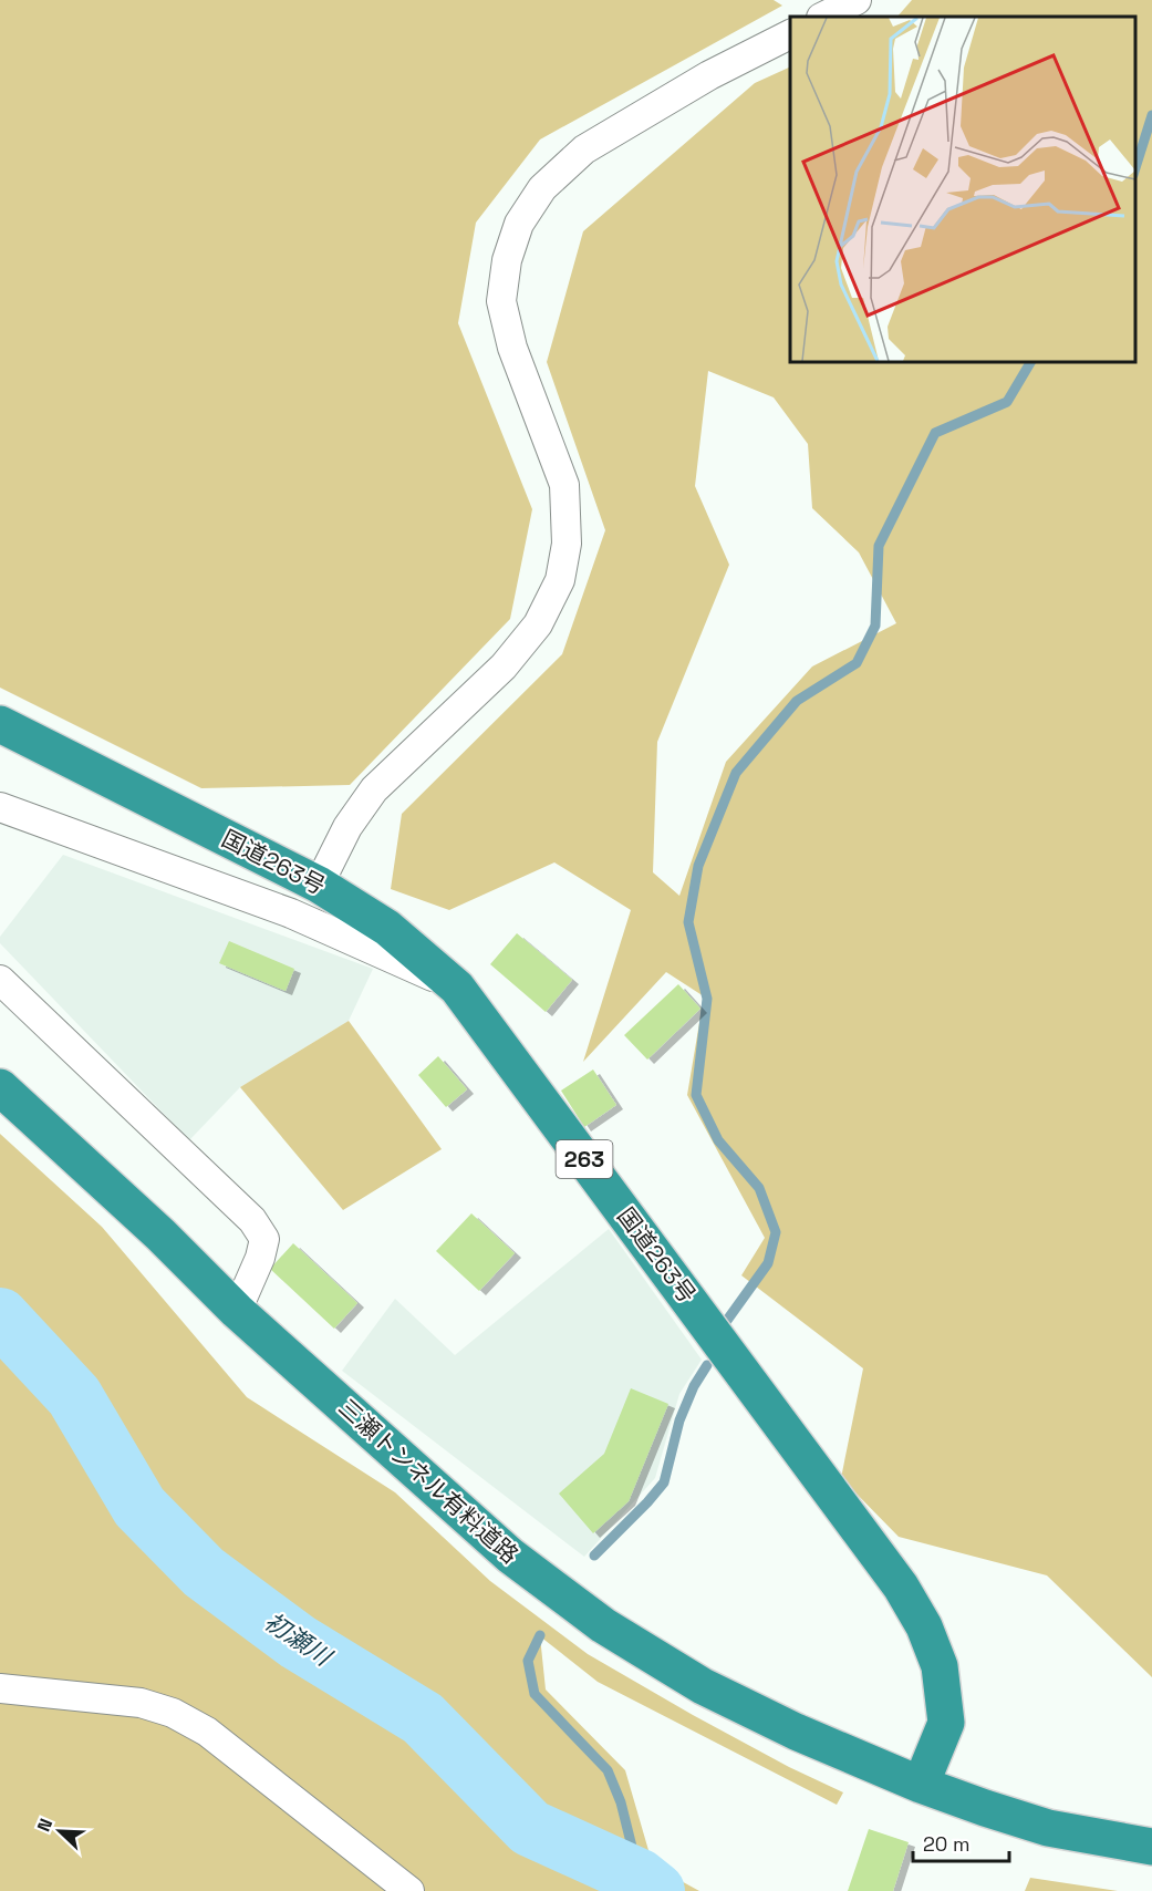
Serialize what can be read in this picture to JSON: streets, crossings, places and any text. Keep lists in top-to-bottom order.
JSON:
{
  "streets": {
    "highway": ["国道263号", "263", "三瀬トンネル有料道路"]
  },
  "crossings": [
    ["国道263号", "三瀬トンネル有料道路"]
  ],
  "water": ["初瀬川"],
  "scale_bar": "20 m",
  "north": "top left"
}
